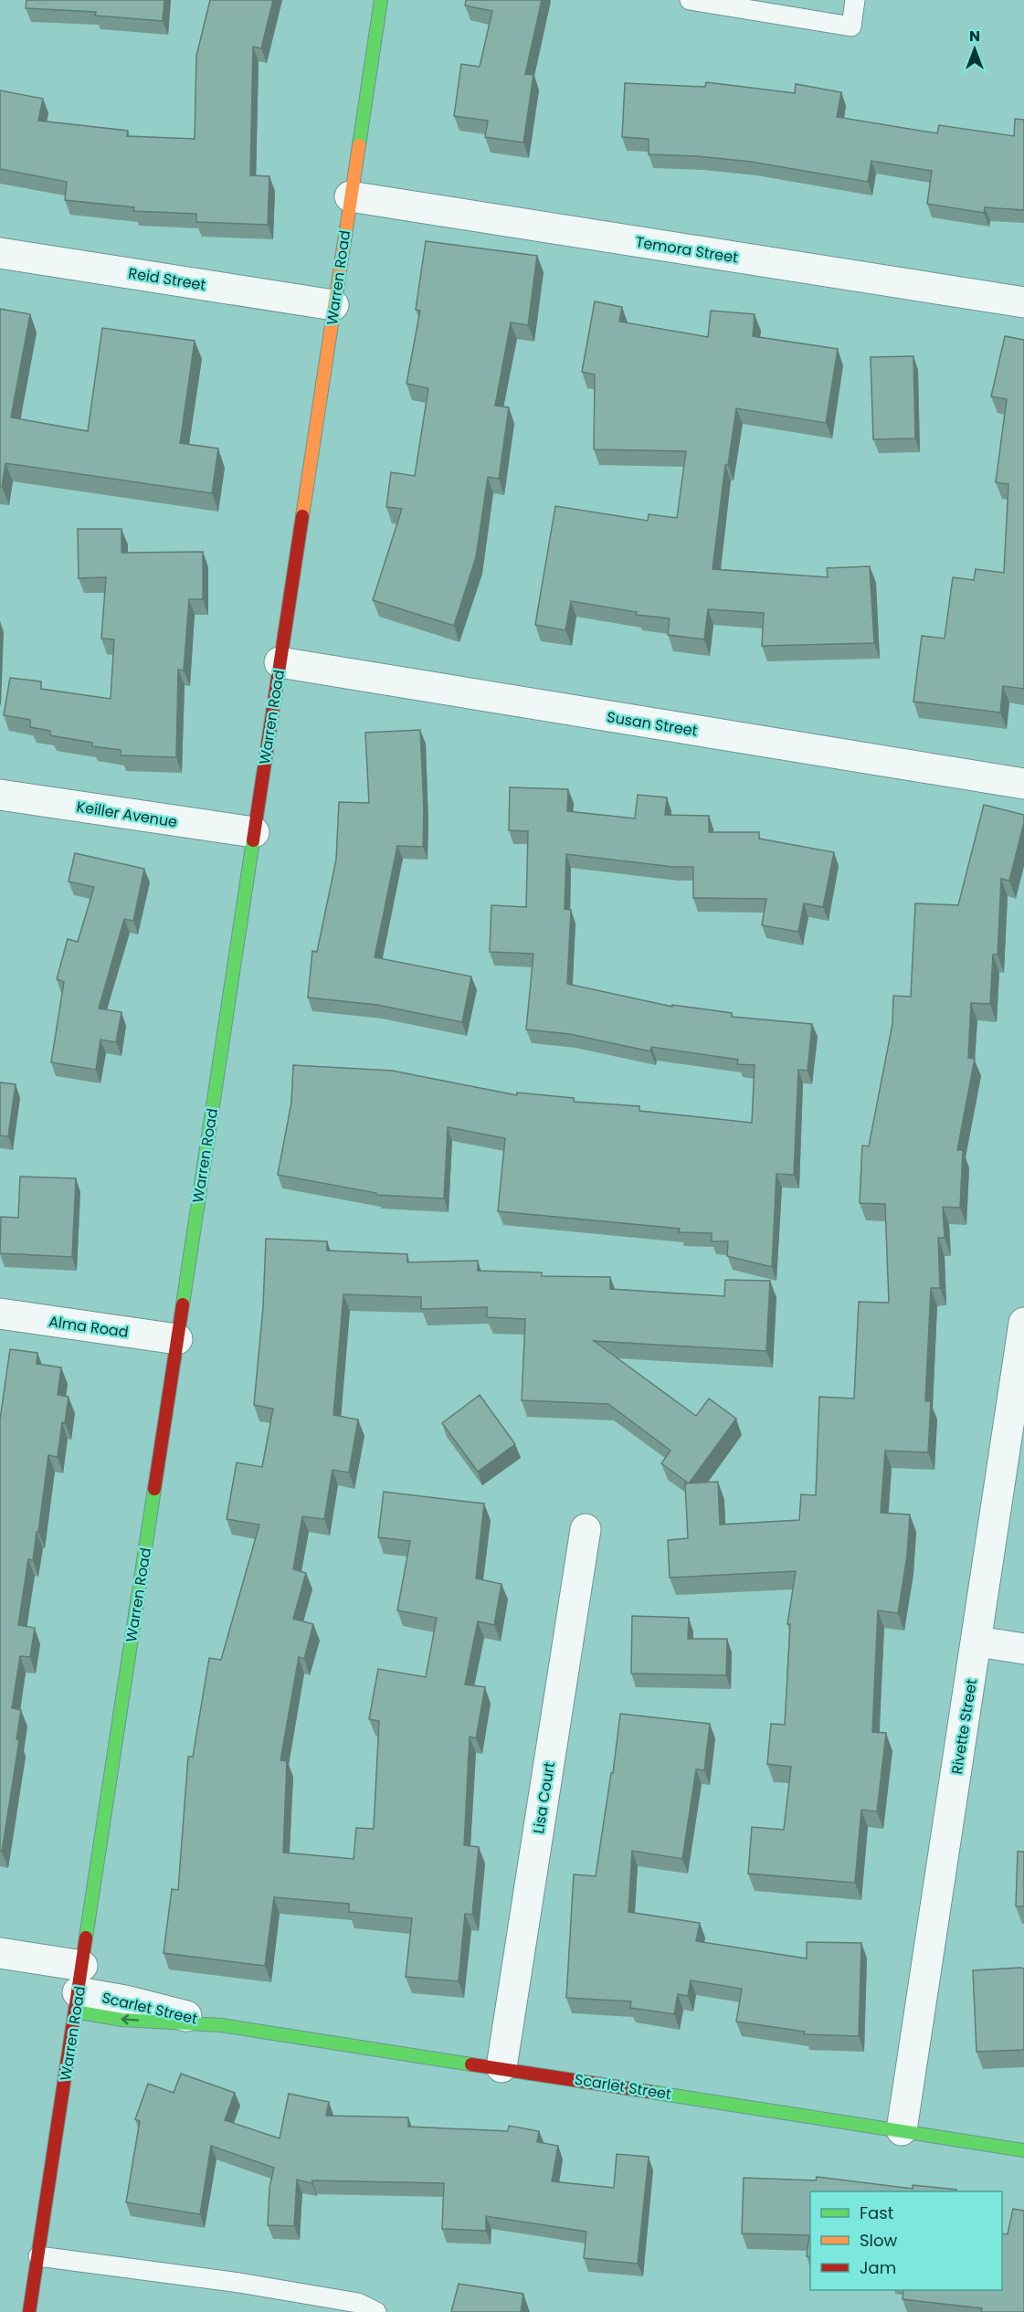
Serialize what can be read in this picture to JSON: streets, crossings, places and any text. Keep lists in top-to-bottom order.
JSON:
{
  "streets": {
    "street": [
      "Temora Street",
      "Warren Road",
      "Reid Street",
      "Susan Street",
      "Keiller Avenue",
      "Alma Road",
      "Rivette Street",
      "Lisa Court",
      "Scarlet Street"
    ]
  },
  "crossings": [
    ["Temora Street", "Warren Road"],
    ["Warren Road", "Reid Street"],
    ["Warren Road", "Susan Street"],
    ["Warren Road", "Keiller Avenue"],
    ["Warren Road", "Alma Road"],
    ["Warren Road", "Scarlet Street"],
    ["Rivette Street", "Scarlet Street"],
    ["Lisa Court", "Scarlet Street"]
  ],
  "legend": ["Fast", "Slow", "Jam"],
  "north": "top"
}
